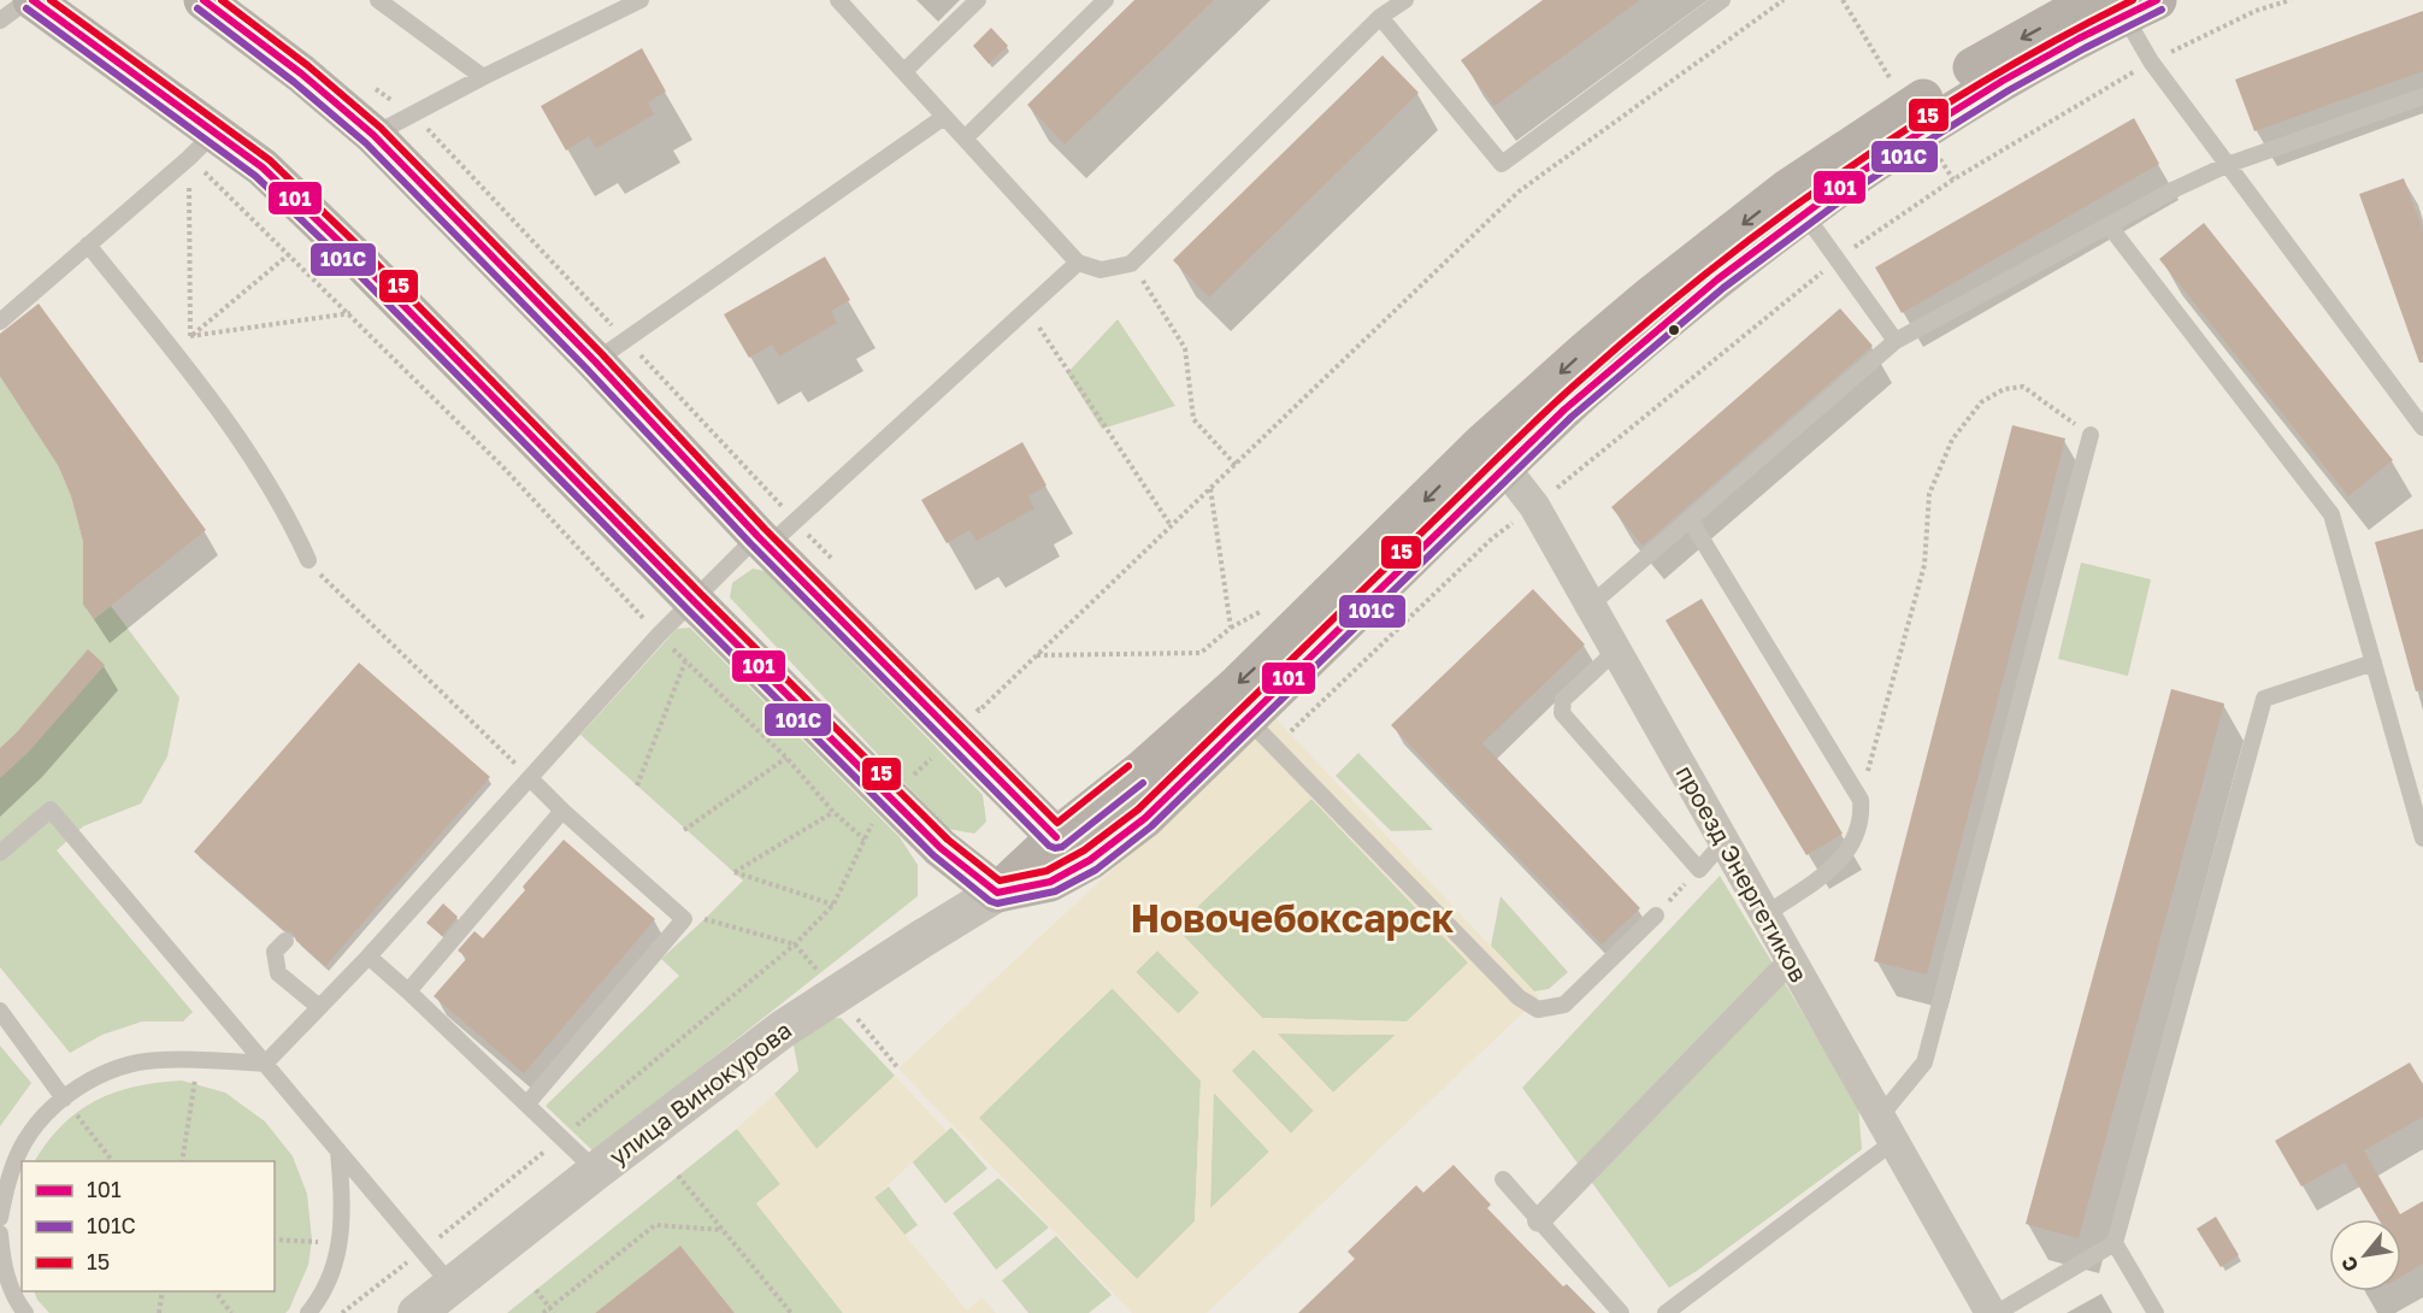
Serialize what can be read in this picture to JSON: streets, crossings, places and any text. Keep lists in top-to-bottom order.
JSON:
{
  "streets": {
    "main road": ["улица Винокурова"],
    "street": ["проезд Энергетиков"]
  },
  "crossings": [
    ["проезд Энергетиков", "улица Винокурова"]
  ],
  "districts": ["Новочебоксарск"],
  "lines": ["transit line 101", "transit line 15", "transit line 101С"],
  "legend": ["101", "101С", "15"],
  "north": "bottom left"
}
